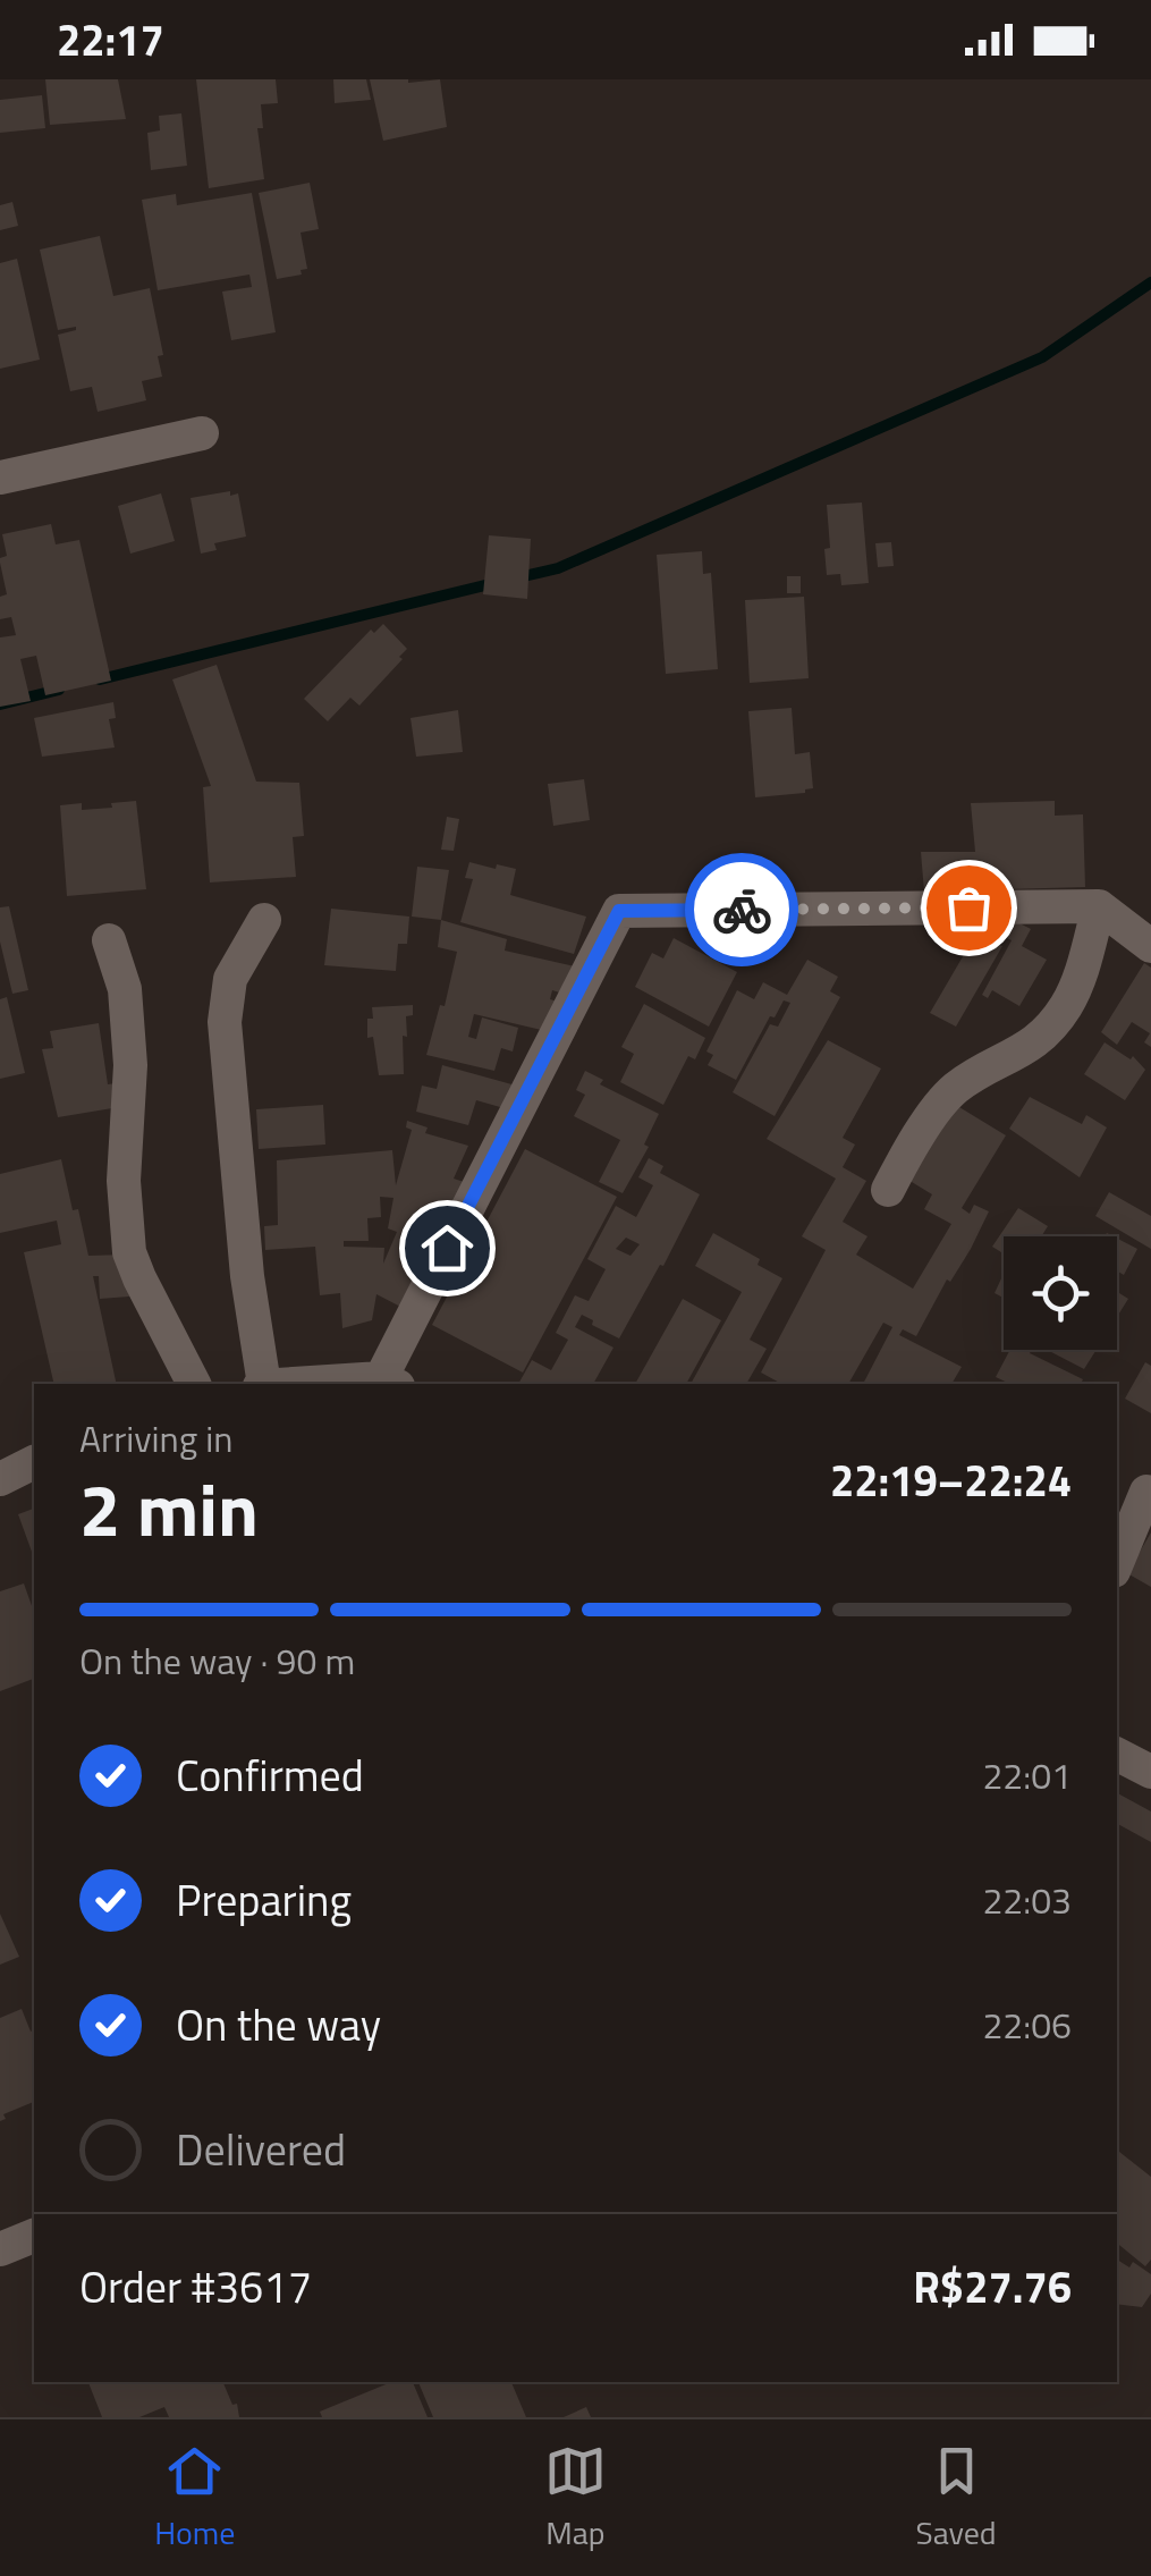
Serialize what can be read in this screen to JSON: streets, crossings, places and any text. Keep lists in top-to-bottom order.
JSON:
{
  "page": {
    "status": "22:17",
    "heading": ["2 min", "Arriving in", "22:19–22:24"],
    "panel": ["Order #3617", "R$27.76"],
    "bar": "On the way · 90 m",
    "list": [
      ["Confirmed", "22:01"],
      ["Preparing", "22:03"],
      ["On the way", "22:06"],
      "Delivered"
    ],
    "tabs": ["Home", "Map", "Saved"]
  }
}
